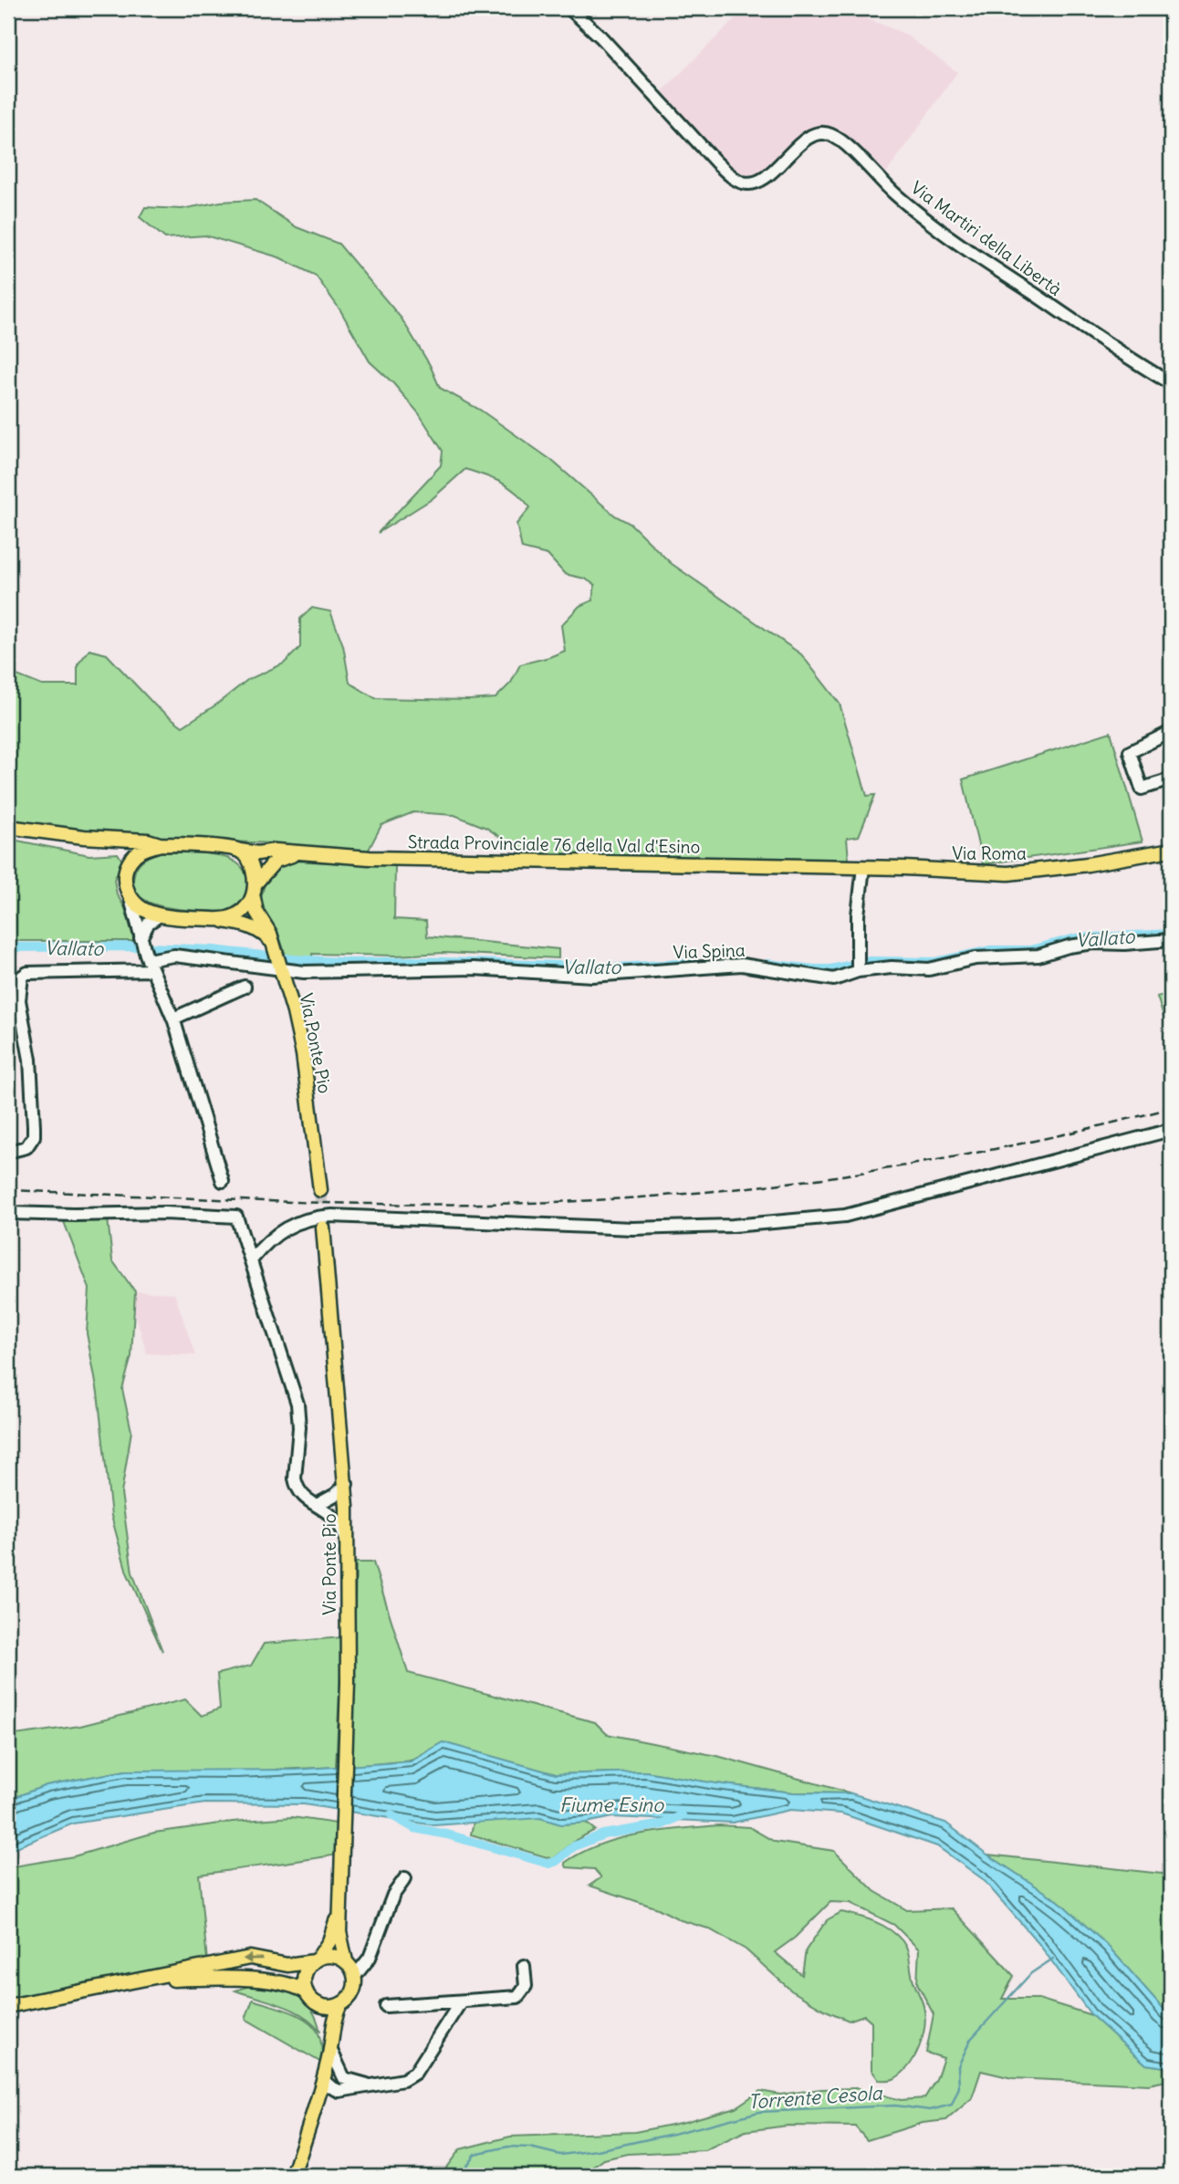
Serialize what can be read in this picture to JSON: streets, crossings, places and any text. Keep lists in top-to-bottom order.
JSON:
{
  "streets": {
    "main road": ["Strada Provinciale 76 della Val d'Esino", "Via Roma", "Via Ponte Pio"],
    "street": ["Via Martiri della Libertà", "Via Spina"]
  },
  "crossings": [
    ["Strada Provinciale 76 della Val d'Esino", "Via Roma"],
    ["Strada Provinciale 76 della Val d'Esino", "Via Ponte Pio"],
    ["Via Spina", "Via Ponte Pio"]
  ],
  "water": ["Vallato", "Fiume Esino", "Torrente Cesola"]
}
